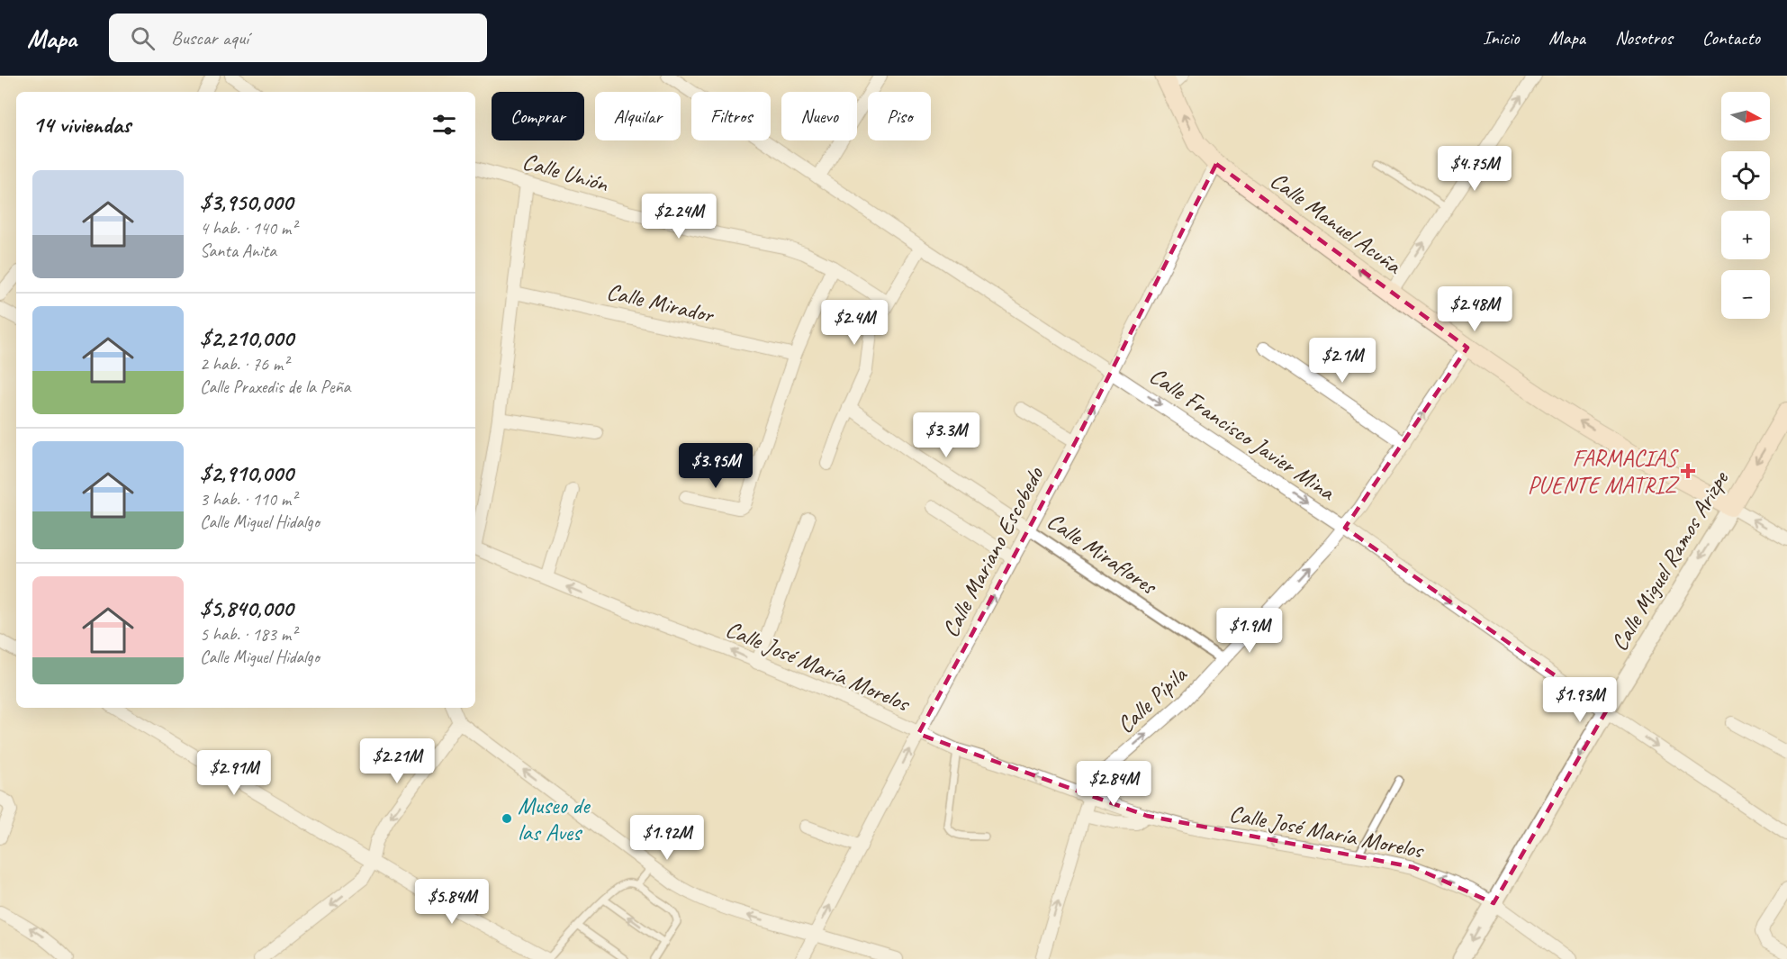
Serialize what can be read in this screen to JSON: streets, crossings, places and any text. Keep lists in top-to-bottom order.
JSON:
{
  "streets": {
    "main road": ["Calle Manuel Acuña", "Calle Miguel Ramos Arizpe"],
    "street": [
      "Calle Unión",
      "Calle Mirador",
      "Calle Francisco Javier Mina",
      "Calle Mariano Escobedo",
      "Calle Miraflores",
      "Calle José María Morelos",
      "Calle Pípila"
    ]
  },
  "crossings": [
    ["Calle Manuel Acuña", "Calle Mariano Escobedo"],
    ["Calle Manuel Acuña", "Calle Miguel Ramos Arizpe"],
    ["Calle Manuel Acuña", "Calle Pípila"],
    ["Calle Francisco Javier Mina", "Calle Mariano Escobedo"],
    ["Calle Francisco Javier Mina", "Calle Miguel Ramos Arizpe"],
    ["Calle Francisco Javier Mina", "Calle Pípila"],
    ["Calle Mariano Escobedo", "Calle Miraflores"],
    ["Calle Mariano Escobedo", "Calle José María Morelos"],
    ["Calle Miraflores", "Calle Pípila"],
    ["Calle Miguel Ramos Arizpe", "Calle José María Morelos"],
    ["Calle José María Morelos", "Calle Pípila"]
  ],
  "one_way": [
    "Calle Manuel Acuña",
    "Calle Francisco Javier Mina",
    "Calle Mariano Escobedo",
    "Calle Miguel Ramos Arizpe",
    "Calle José María Morelos",
    "Calle Pípila"
  ],
  "places": {
    "health": ["FARMACIAS PUENTE MATRIZ"],
    "other": ["Museo de las Aves"]
  },
  "north": "right",
  "page": {
    "header": "Mapa",
    "search": "Buscar aquí",
    "nav": [
      "Inicio",
      "Mapa",
      "Nosotros",
      "Contacto"
    ],
    "map_buttons": ["+", "−"],
    "chip": [
      "Comprar",
      "Alquilar",
      "Filtros",
      "Nuevo",
      "Piso"
    ],
    "heading": "14 viviendas",
    "price": [
      "$4.75M",
      "$2.24M",
      "$2.48M",
      "$2.4M",
      "$2.1M",
      "$3.3M",
      "$3.95M",
      "$1.9M",
      "$1.93M",
      "$2.21M",
      "$2.91M",
      "$2.84M",
      "$1.92M",
      "$5.84M"
    ],
    "list": [
      {
        "name": "$3,950,000",
        "note": "4 hab. · 140 m² · Santa Anita"
      },
      {
        "name": "$2,210,000",
        "note": "2 hab. · 76 m² · Calle Praxedis de la Peña"
      },
      {
        "name": "$2,910,000",
        "note": "3 hab. · 110 m² · Calle Miguel Hidalgo"
      },
      {
        "name": "$5,840,000",
        "note": "5 hab. · 183 m² · Calle Miguel Hidalgo"
      }
    ]
  }
}
